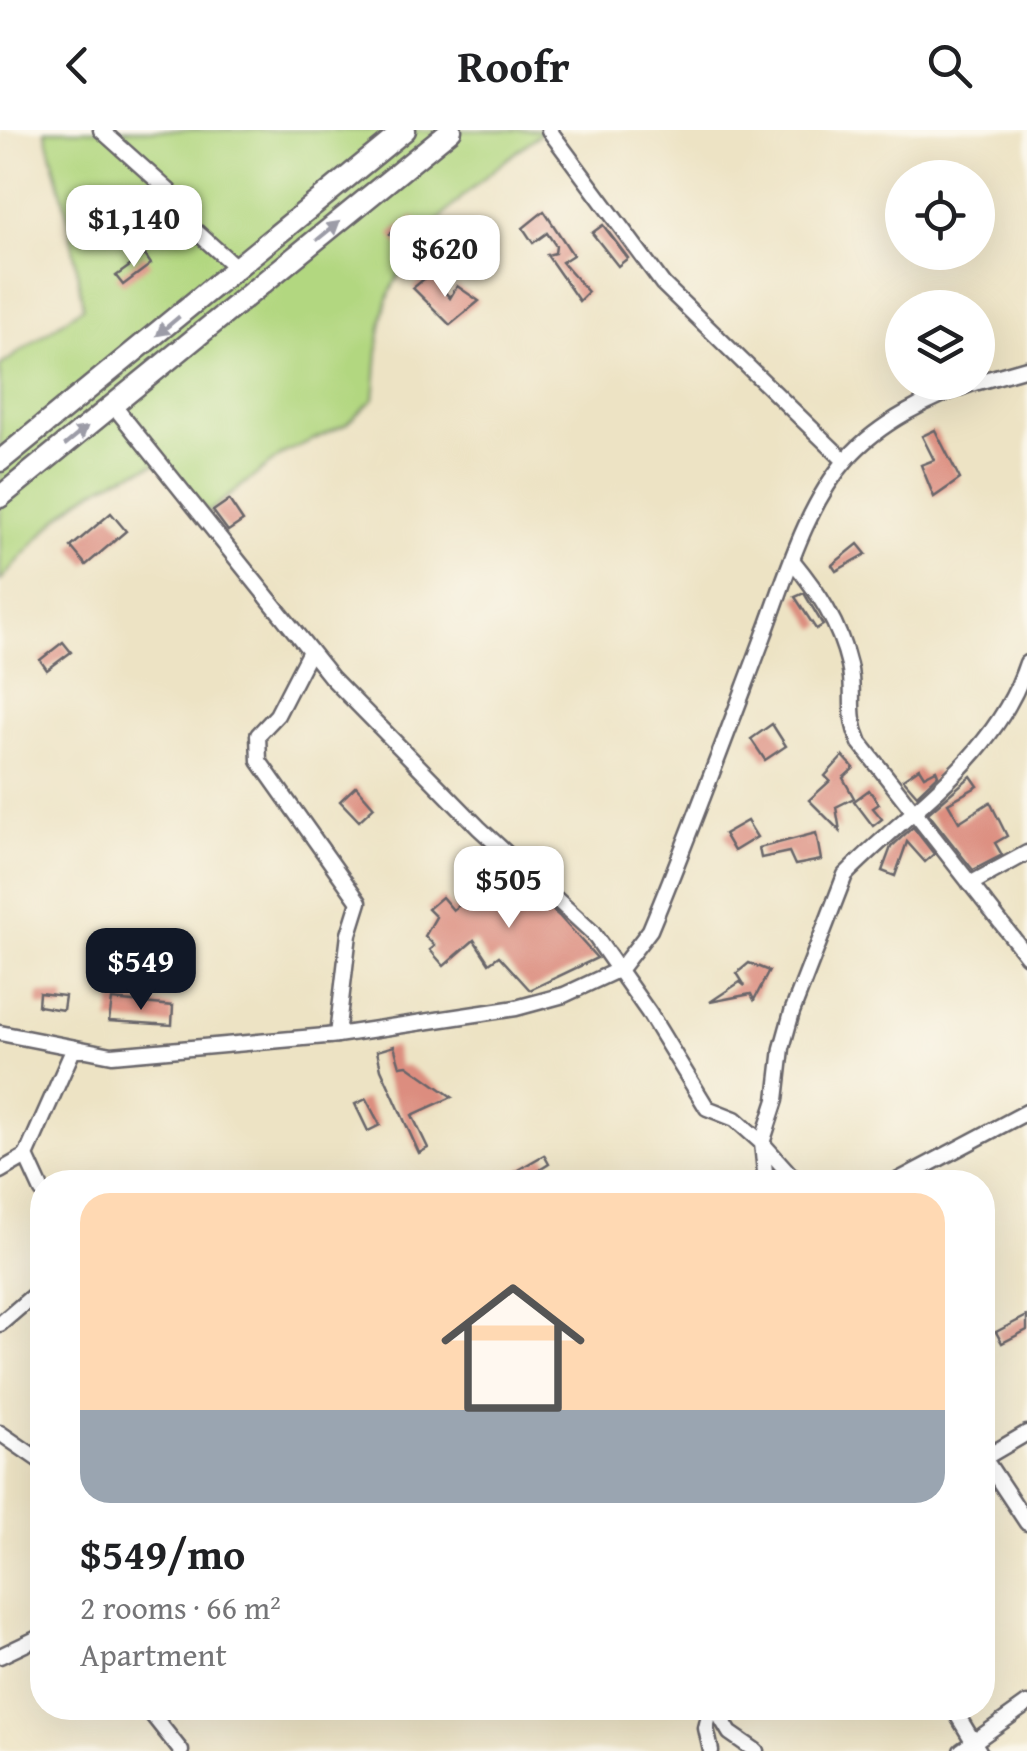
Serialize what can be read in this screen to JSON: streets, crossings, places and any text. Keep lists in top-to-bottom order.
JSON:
{
  "page": {
    "header": "Roofr",
    "price": [
      "$1,140",
      "$620",
      "$505",
      "$549"
    ],
    "list": [
      {
        "name": "$549/mo",
        "note": "2 rooms · 66 m² · Apartment"
      }
    ]
  }
}
